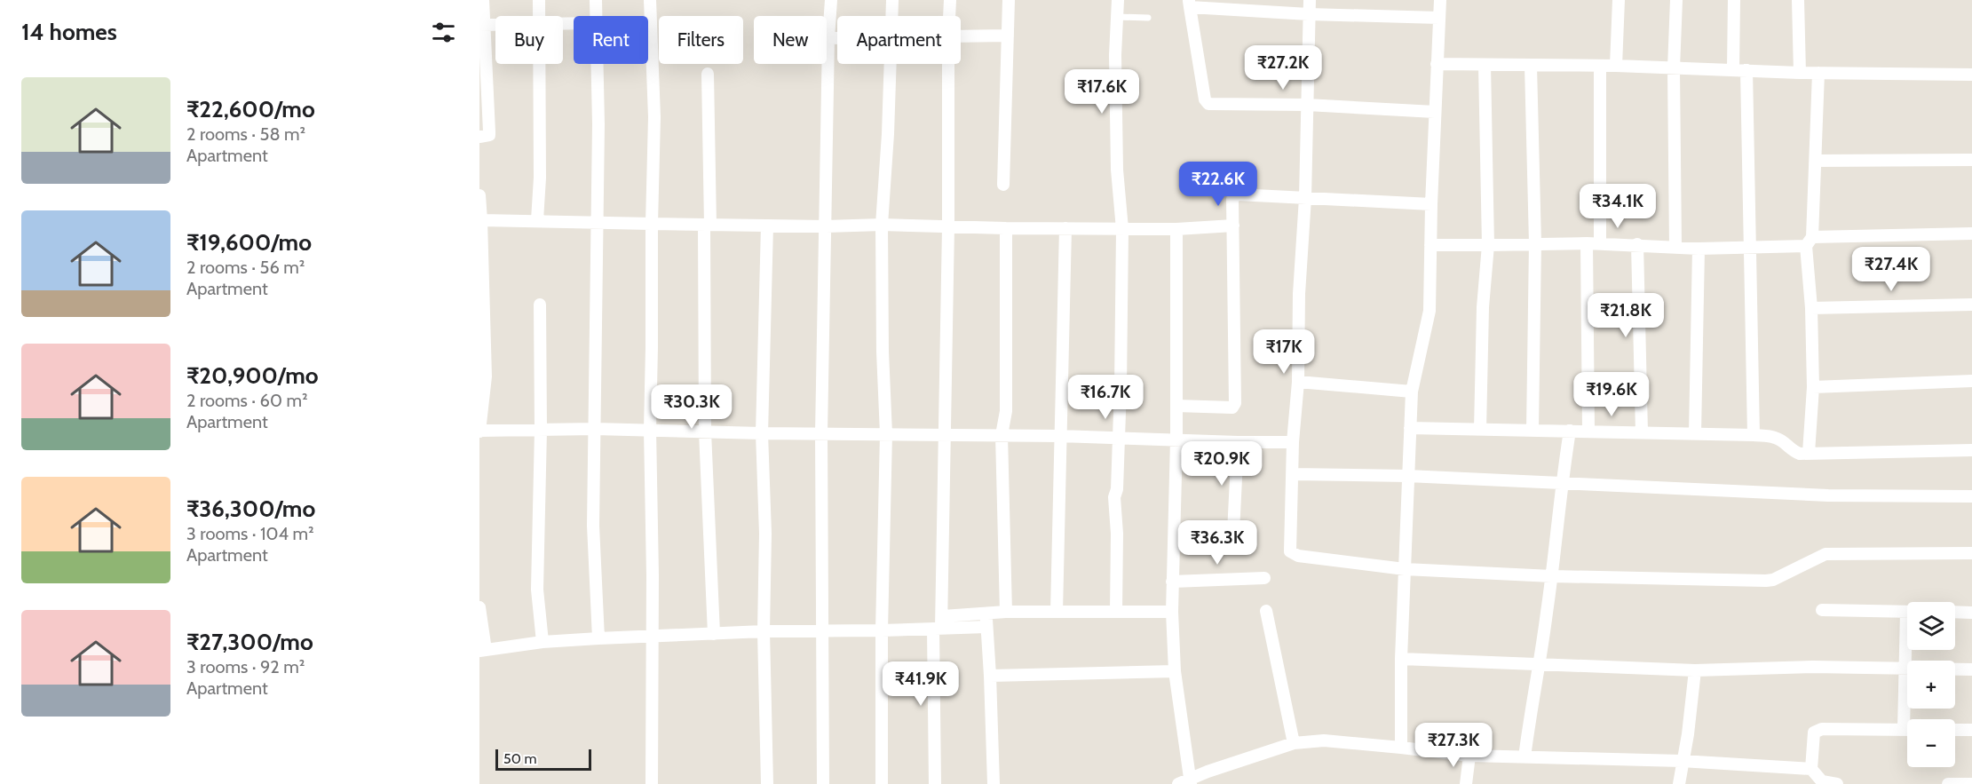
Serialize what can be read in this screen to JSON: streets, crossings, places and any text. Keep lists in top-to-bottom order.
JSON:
{
  "scale_bar": "50 m",
  "page": {
    "heading": "14 homes",
    "chip": [
      "Buy",
      "Rent",
      "Filters",
      "New",
      "Apartment"
    ],
    "price": [
      "₹27.2K",
      "₹17.6K",
      "₹22.6K",
      "₹34.1K",
      "₹27.4K",
      "₹21.8K",
      "₹17K",
      "₹19.6K",
      "₹16.7K",
      "₹30.3K",
      "₹20.9K",
      "₹36.3K",
      "₹41.9K",
      "₹27.3K"
    ],
    "list": [
      {
        "name": "₹22,600/mo",
        "note": "2 rooms · 58 m² · Apartment"
      },
      {
        "name": "₹19,600/mo",
        "note": "2 rooms · 56 m² · Apartment"
      },
      {
        "name": "₹20,900/mo",
        "note": "2 rooms · 60 m² · Apartment"
      },
      {
        "name": "₹36,300/mo",
        "note": "3 rooms · 104 m² · Apartment"
      },
      {
        "name": "₹27,300/mo",
        "note": "3 rooms · 92 m² · Apartment"
      }
    ],
    "map_buttons": ["+", "−"],
    "scale": "50 m"
  }
}
